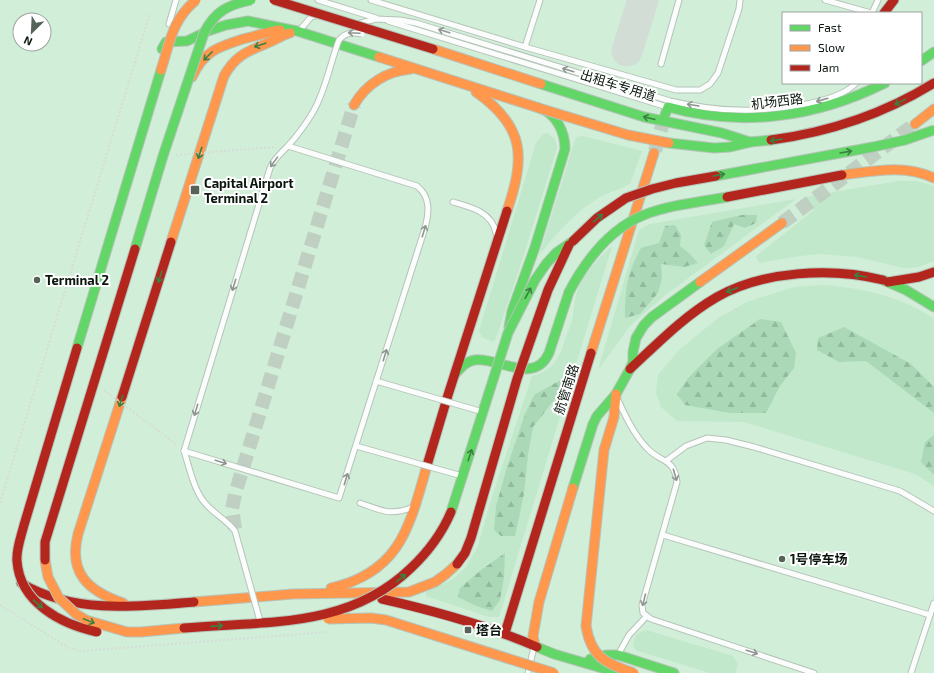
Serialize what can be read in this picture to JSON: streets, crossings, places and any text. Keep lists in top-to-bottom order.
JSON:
{
  "streets": {
    "street": ["机场西路", "航管南路"],
    "lane": ["出租车专用道"]
  },
  "places": {
    "transit": ["Capital Airport Terminal 2", "塔台"],
    "other": ["Terminal 2", "1号停车场"]
  },
  "legend": ["Fast", "Slow", "Jam"],
  "north": "bottom left"
}
